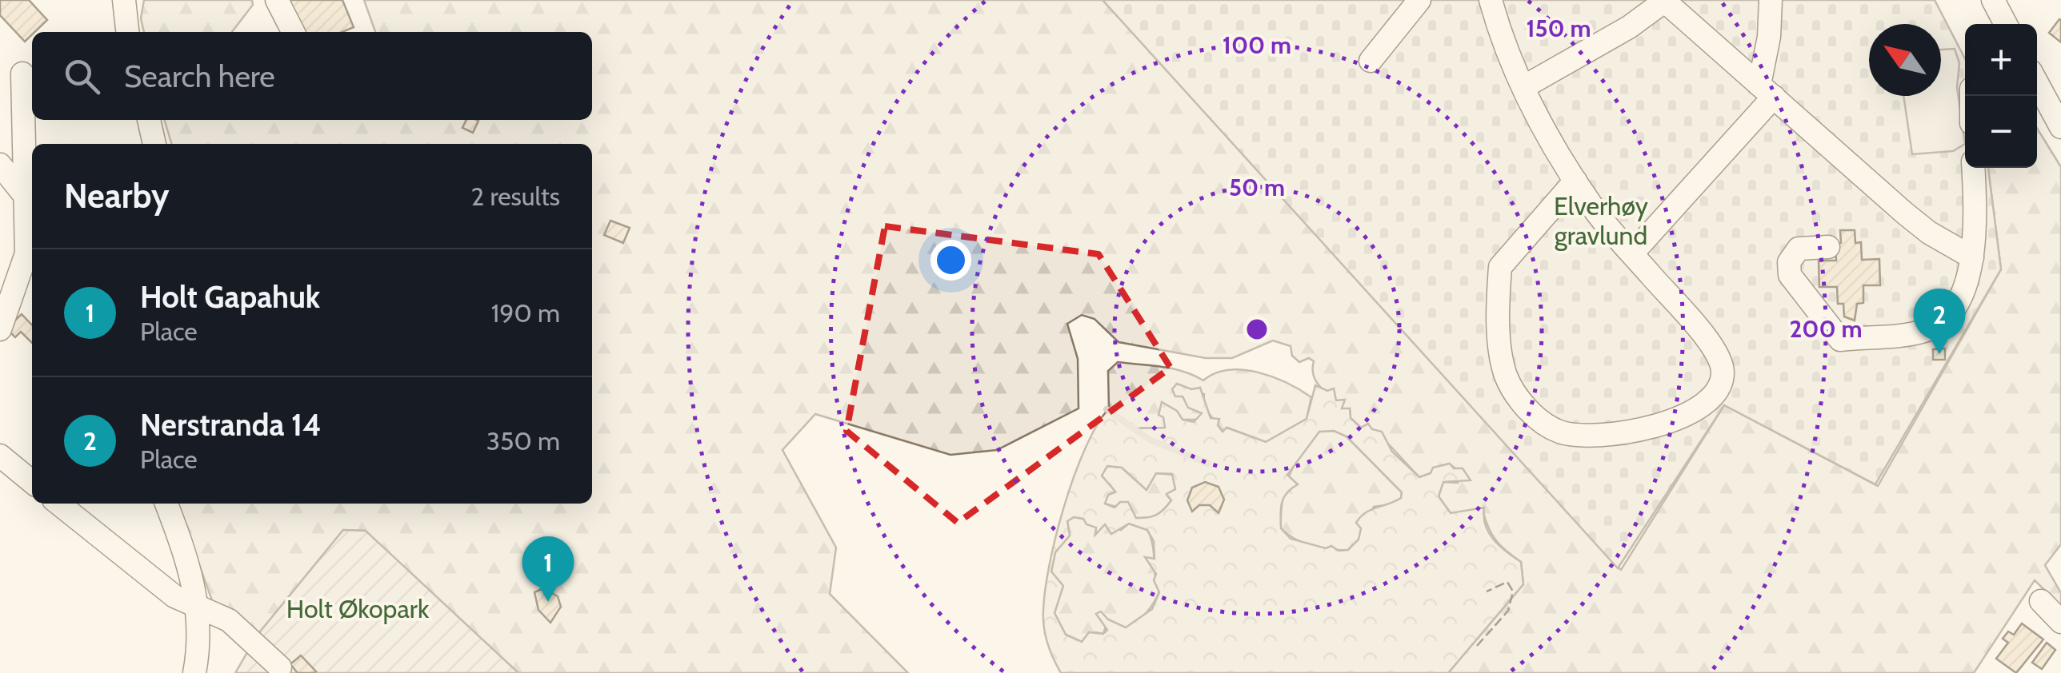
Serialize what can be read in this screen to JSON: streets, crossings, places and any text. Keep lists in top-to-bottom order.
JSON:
{
  "parks": ["Elverhøy gravlund", "Holt Økopark"],
  "north": "top left",
  "page": {
    "map_buttons": ["+", "−"],
    "search": "Search here",
    "heading": ["Nearby", "2 results"],
    "list": [
      {
        "mark": "1",
        "name": "Holt Gapahuk",
        "note": "Place",
        "value": "190 m"
      },
      {
        "mark": "2",
        "name": "Nerstranda 14",
        "note": "Place",
        "value": "350 m"
      }
    ],
    "pins": ["2", "1"]
  },
  "rings": [
    "150 m",
    "100 m",
    "50 m",
    "200 m"
  ]
}
